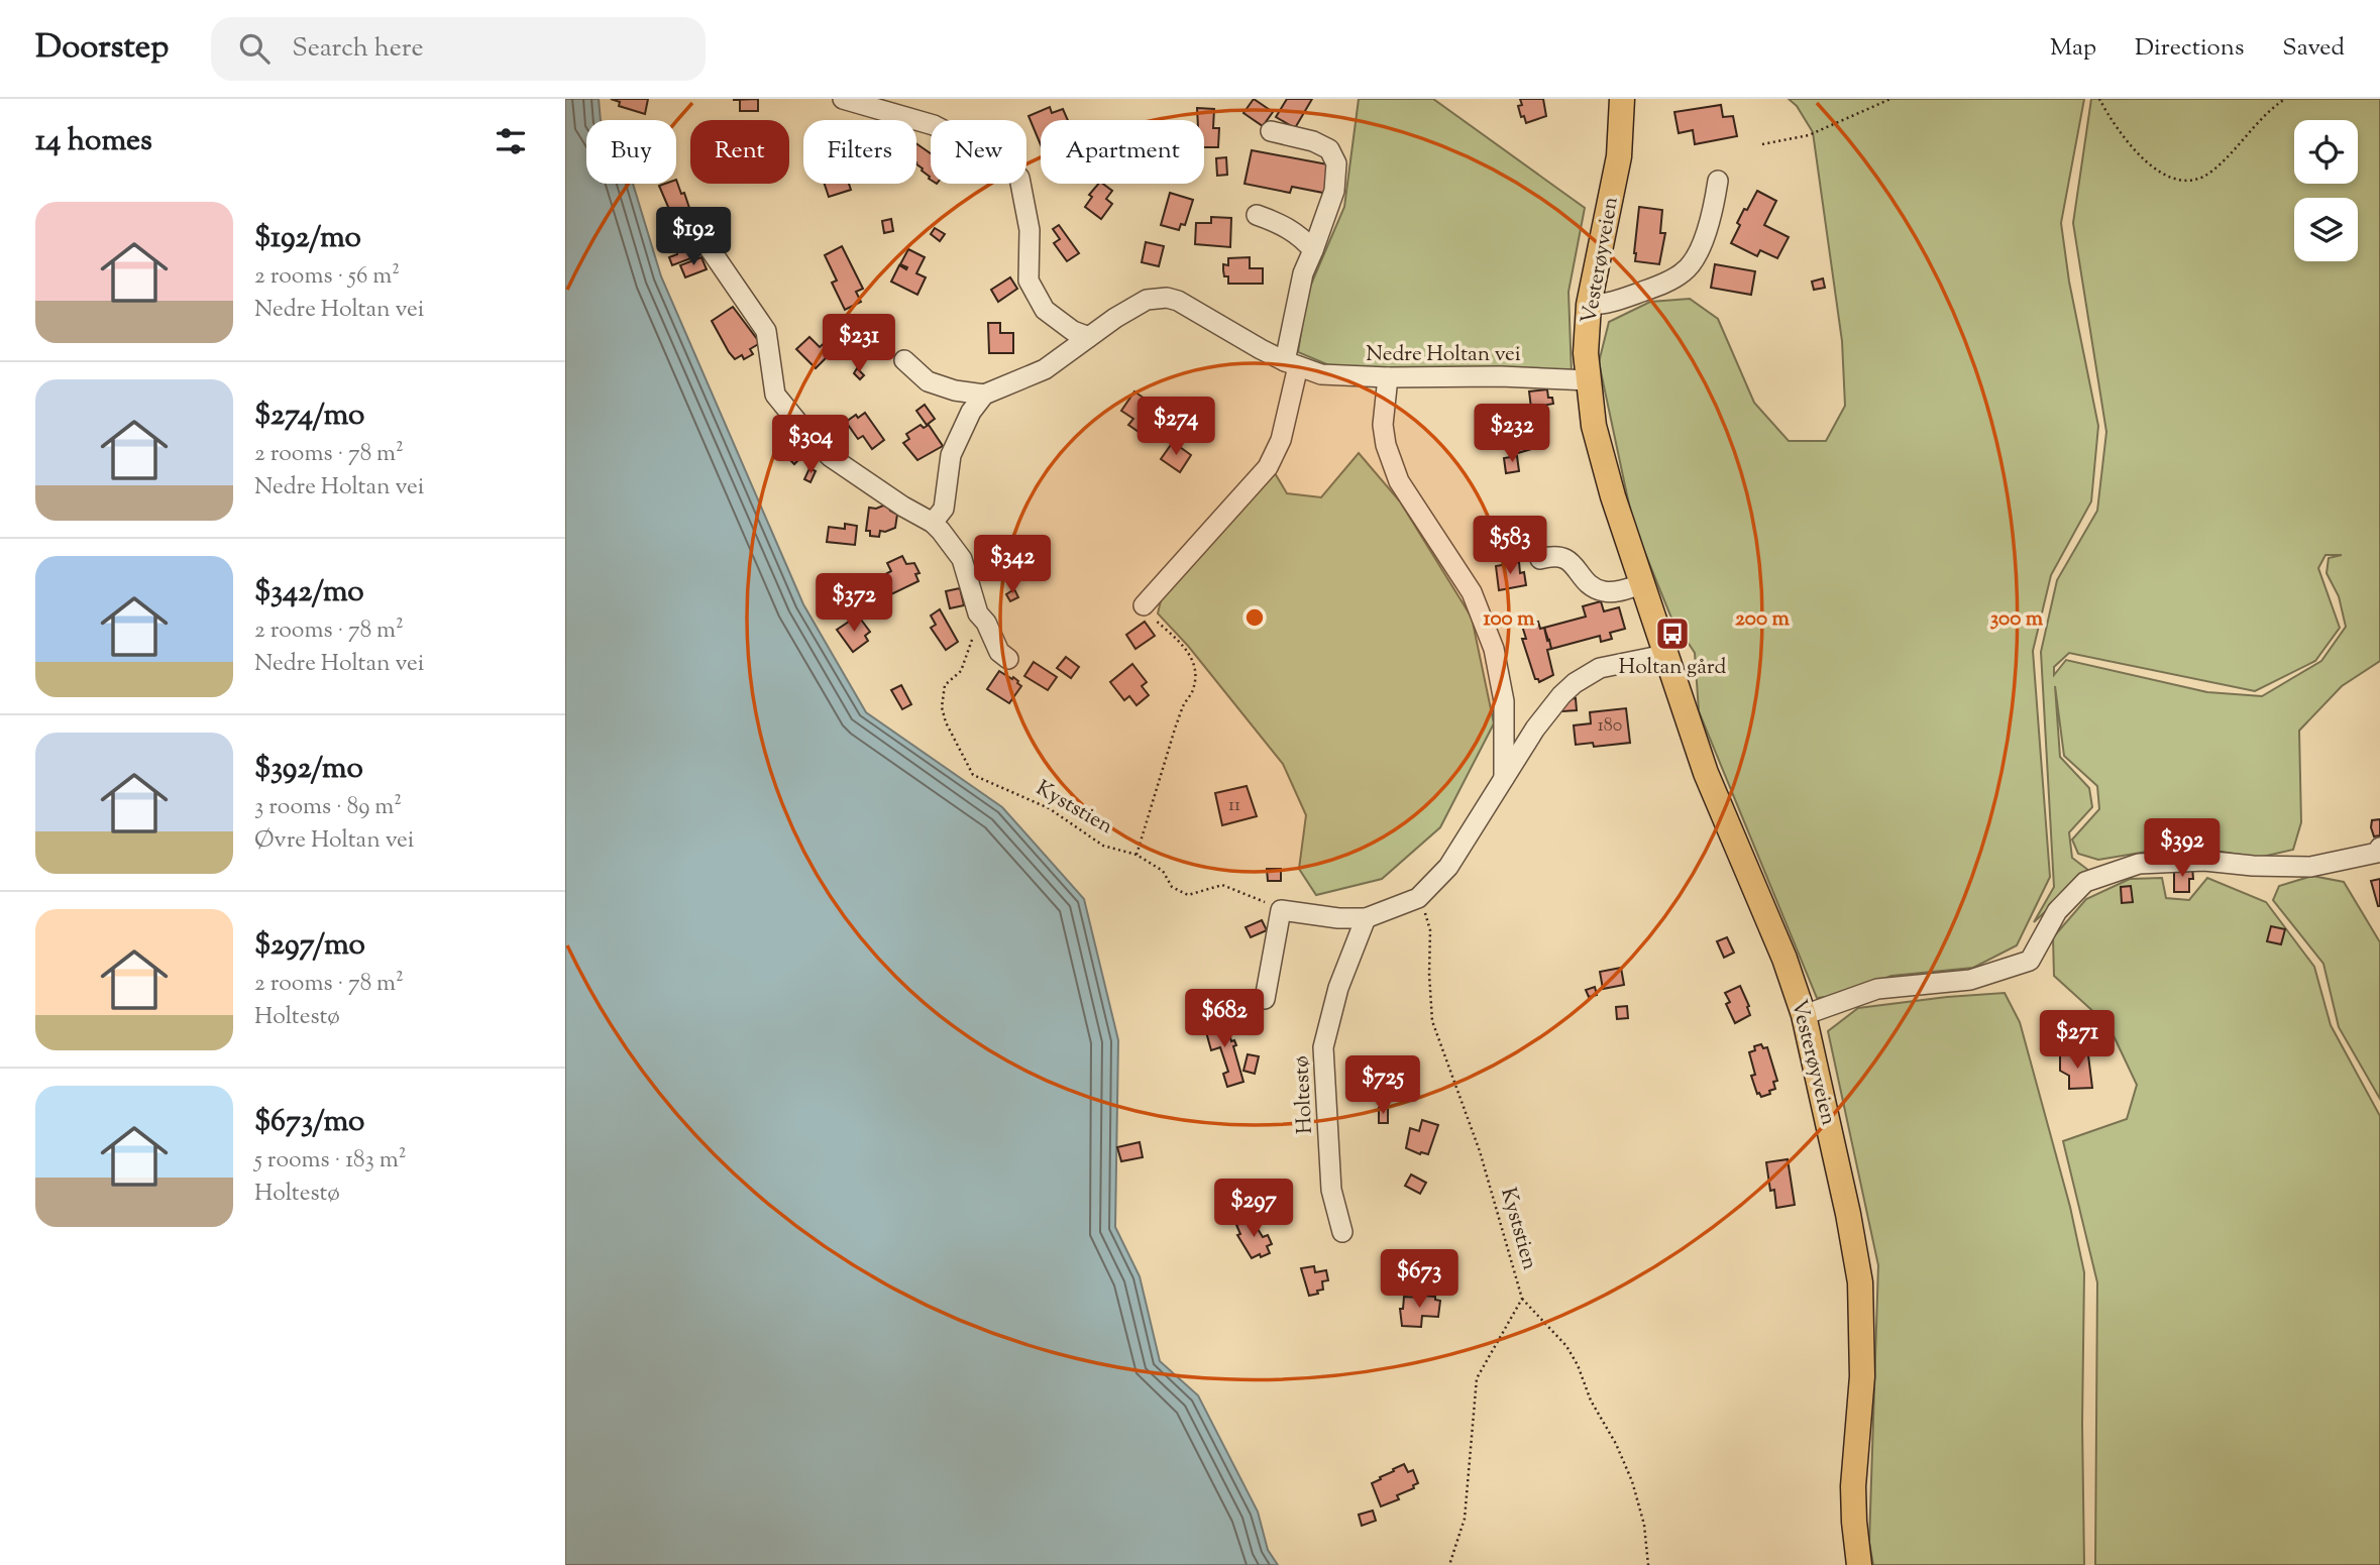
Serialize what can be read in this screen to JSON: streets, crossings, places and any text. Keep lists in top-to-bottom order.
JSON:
{
  "streets": {
    "main road": ["Vesterøyveien"],
    "street": ["Nedre Holtan vei", "Holtestø"],
    "path": ["Kyststien"]
  },
  "crossings": [
    ["Vesterøyveien", "Nedre Holtan vei"]
  ],
  "places": {
    "bus stop": ["Holtan gård"]
  },
  "house_numbers": ["180", "11"],
  "page": {
    "header": "Doorstep",
    "search": "Search here",
    "nav": ["Map", "Directions", "Saved"],
    "heading": "14 homes",
    "chip": [
      "Buy",
      "Rent",
      "Filters",
      "New",
      "Apartment"
    ],
    "list": [
      {
        "name": "$192/mo",
        "note": "2 rooms · 56 m² · Nedre Holtan vei"
      },
      {
        "name": "$274/mo",
        "note": "2 rooms · 78 m² · Nedre Holtan vei"
      },
      {
        "name": "$342/mo",
        "note": "2 rooms · 78 m² · Nedre Holtan vei"
      },
      {
        "name": "$392/mo",
        "note": "3 rooms · 89 m² · Øvre Holtan vei"
      },
      {
        "name": "$297/mo",
        "note": "2 rooms · 78 m² · Holtestø"
      },
      {
        "name": "$673/mo",
        "note": "5 rooms · 183 m² · Holtestø"
      }
    ],
    "price": [
      "$192",
      "$231",
      "$274",
      "$232",
      "$304",
      "$583",
      "$342",
      "$372",
      "$392",
      "$682",
      "$271",
      "$725",
      "$297",
      "$673"
    ]
  },
  "rings": ["100 m", "200 m", "300 m"]
}
